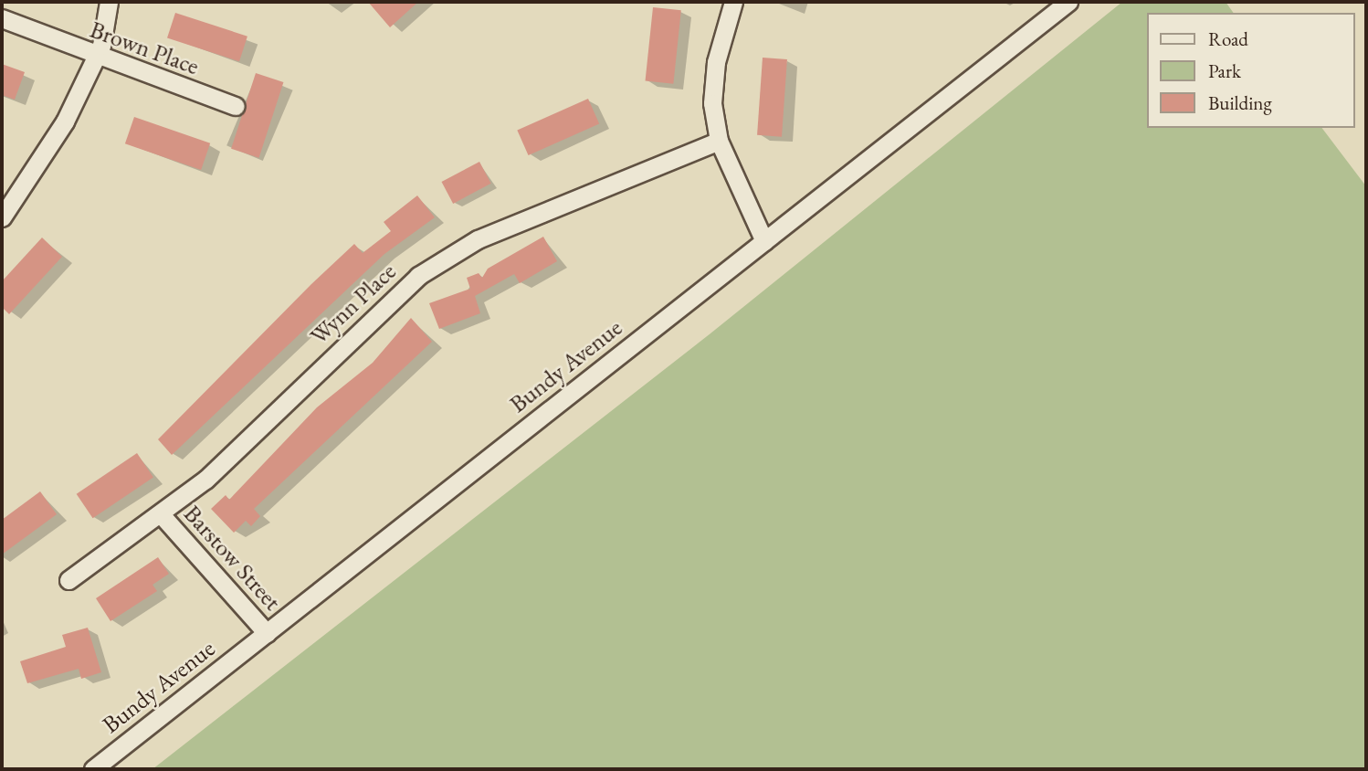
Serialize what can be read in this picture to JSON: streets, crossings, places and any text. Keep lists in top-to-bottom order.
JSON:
{
  "streets": {
    "street": [
      "Brown Place",
      "Wynn Place",
      "Bundy Avenue",
      "Barstow Street"
    ]
  },
  "crossings": [
    ["Wynn Place", "Barstow Street"],
    ["Bundy Avenue", "Barstow Street"]
  ],
  "legend": ["Road", "Park", "Building"]
}
